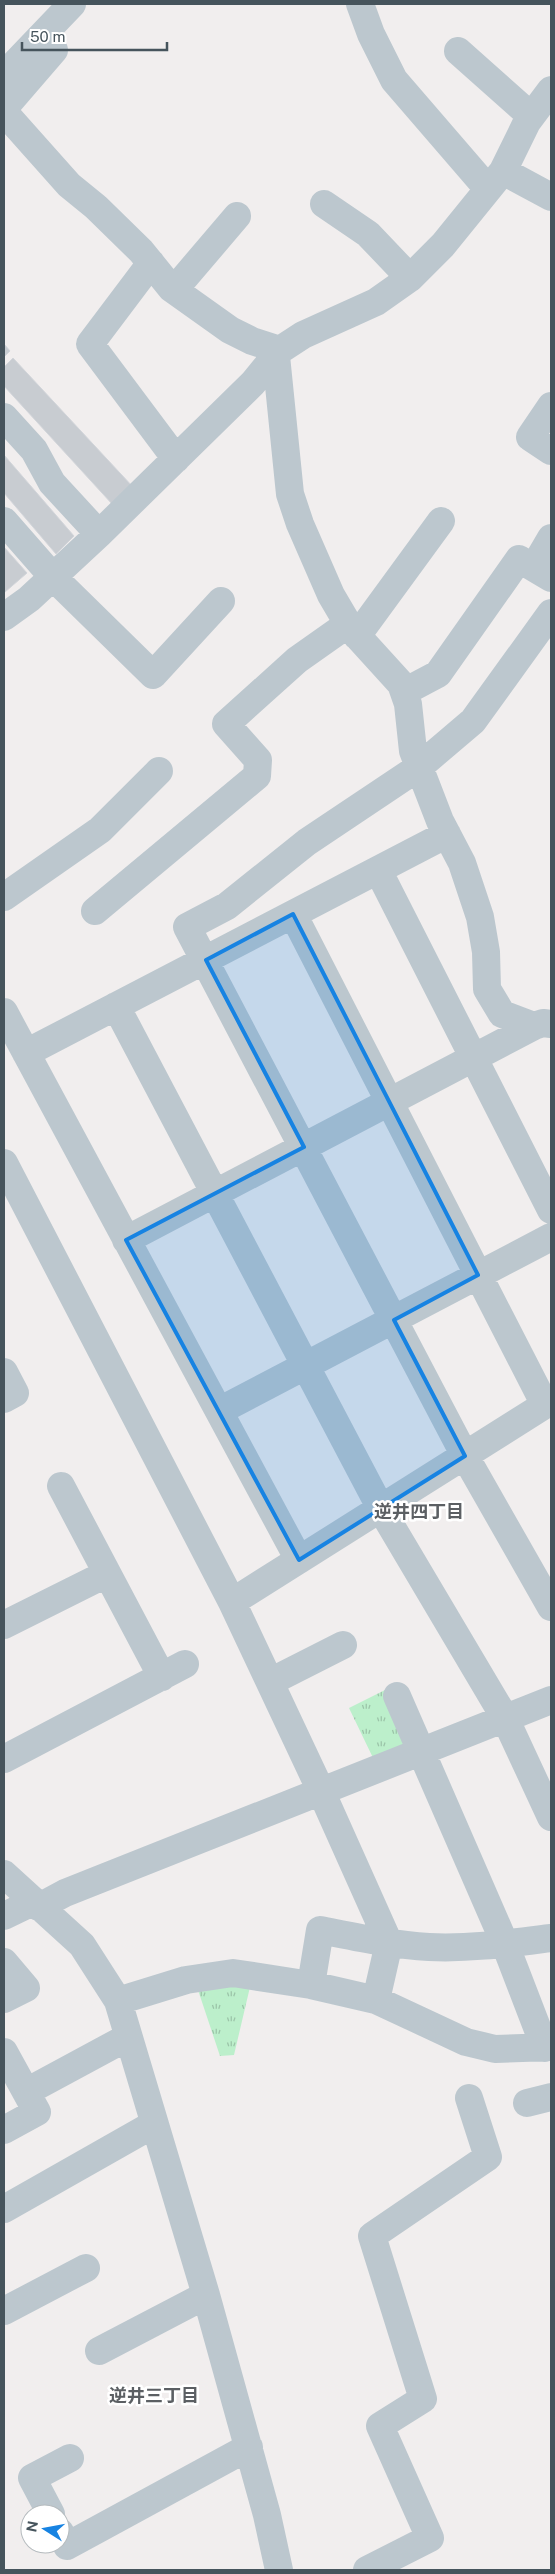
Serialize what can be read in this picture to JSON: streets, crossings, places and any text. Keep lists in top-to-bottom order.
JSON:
{
  "districts": ["逆井四丁目", "逆井三丁目"],
  "scale_bar": "50 m",
  "north": "left"
}
